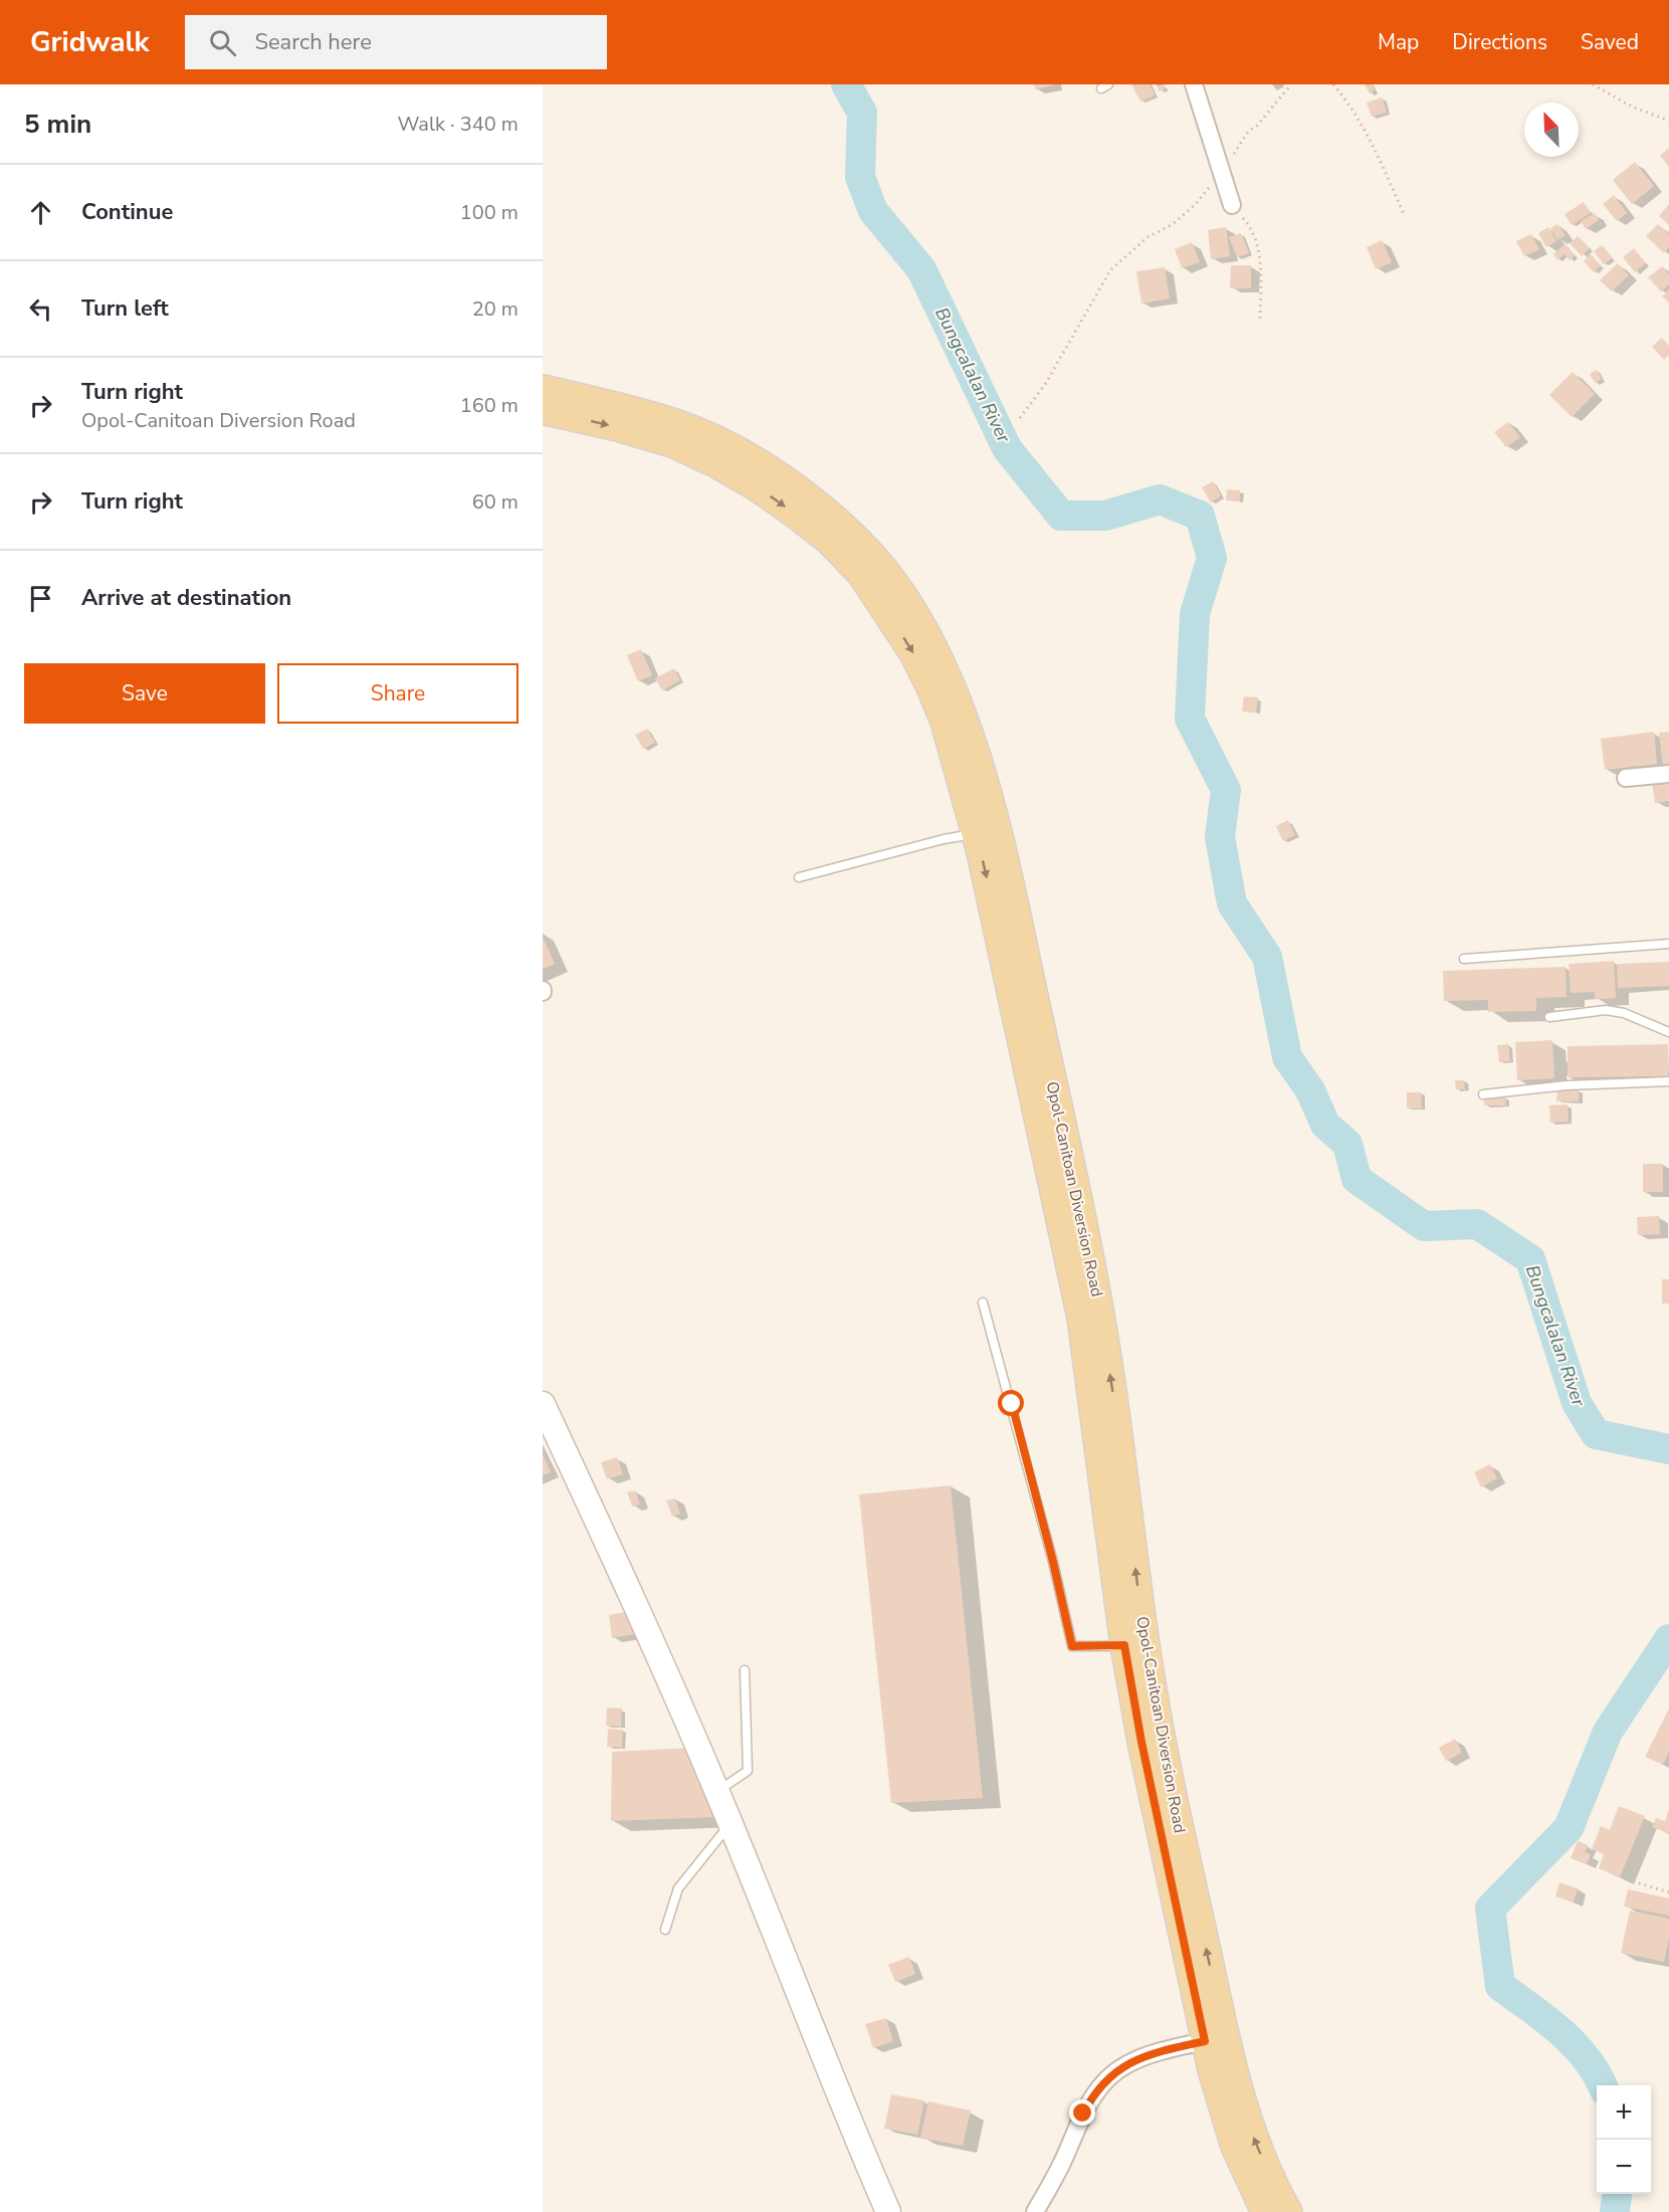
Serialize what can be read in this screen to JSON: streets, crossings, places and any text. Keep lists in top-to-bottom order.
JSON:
{
  "streets": {
    "main road": ["Opol-Canitoan Diversion Road"]
  },
  "water": ["Bungcalalan River"],
  "north": "top left",
  "page": {
    "header": "Gridwalk",
    "search": "Search here",
    "nav": ["Map", "Directions", "Saved"],
    "heading": ["5 min", "Walk · 340 m"],
    "list": [
      ["Continue", "100 m"],
      ["Turn left", "20 m"],
      ["Turn right", "Opol-Canitoan Diversion Road", "160 m"],
      ["Turn right", "60 m"],
      "Arrive at destination"
    ],
    "buttons": ["Save", "Share"],
    "map_buttons": ["+", "−"]
  }
}
